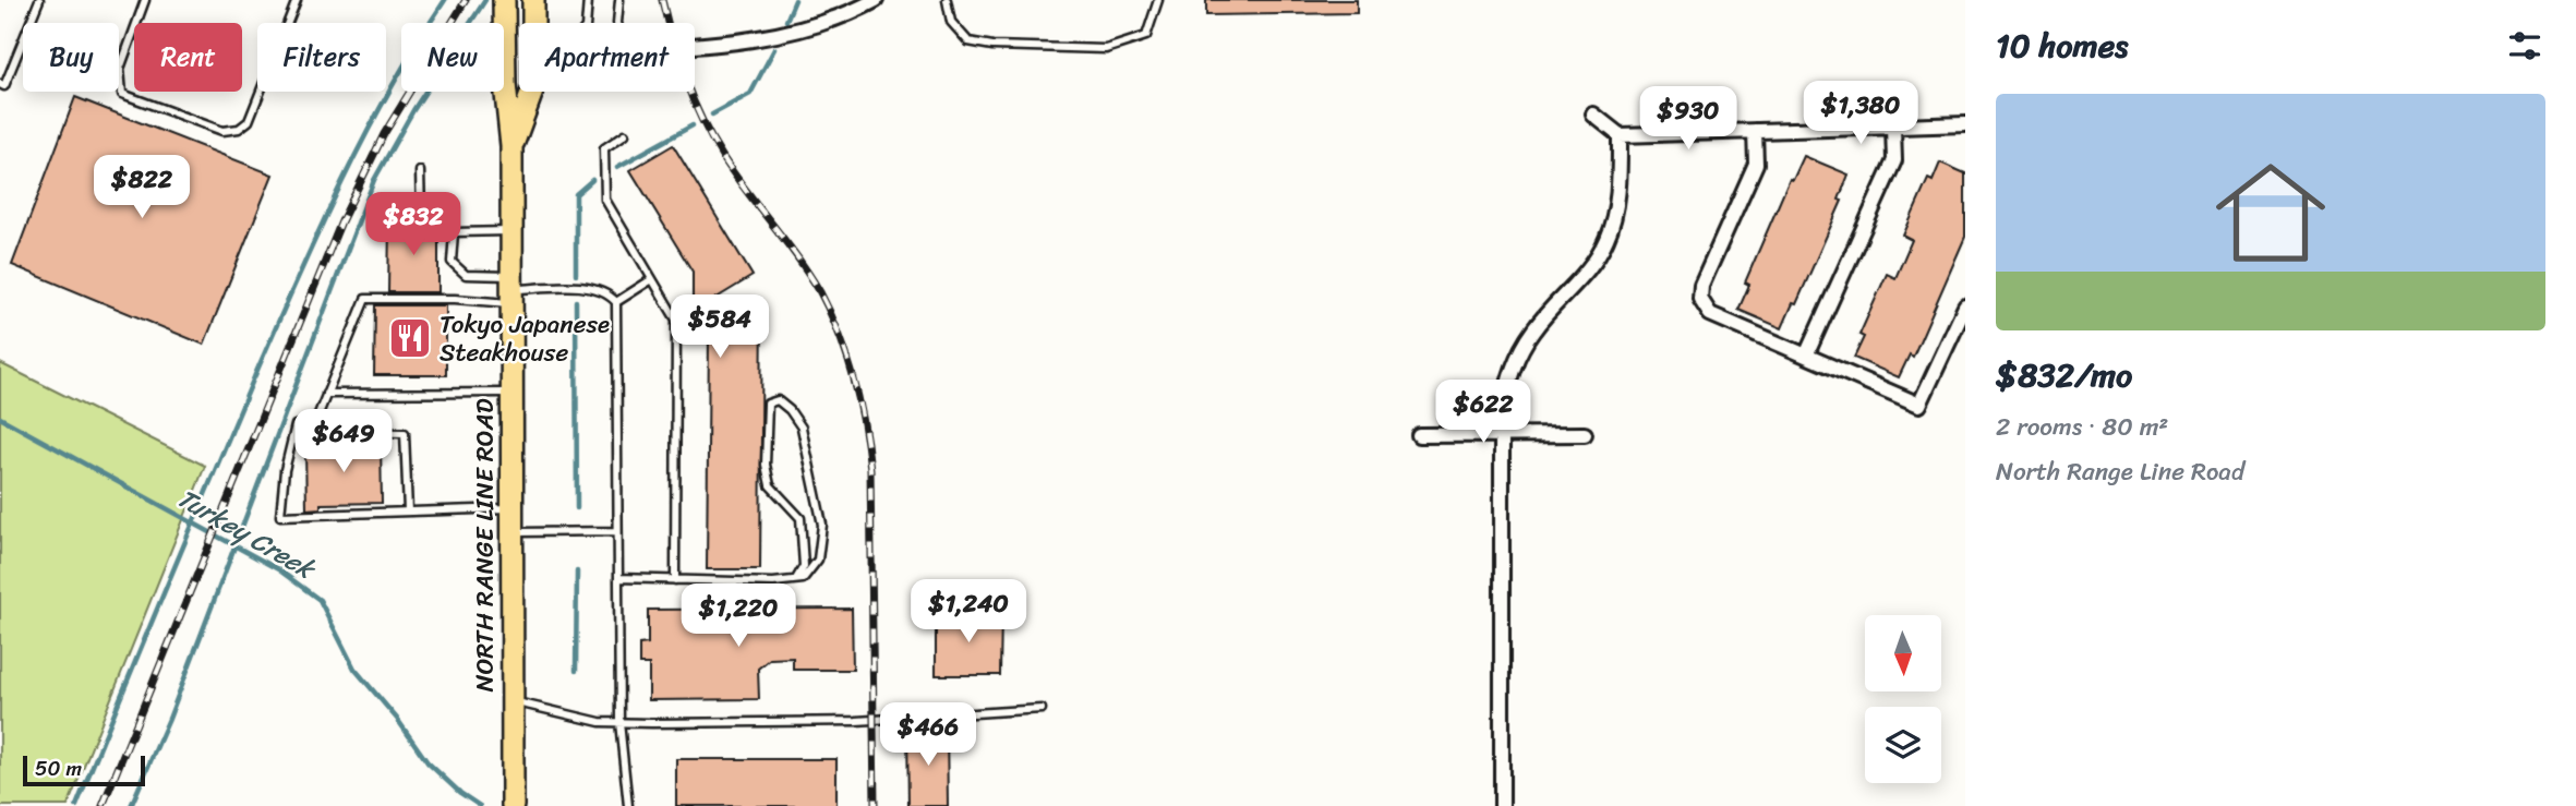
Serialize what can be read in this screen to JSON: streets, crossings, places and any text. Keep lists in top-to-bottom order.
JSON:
{
  "streets": {
    "main road": ["NORTH RANGE LINE ROAD"]
  },
  "water": ["Turkey Creek"],
  "places": {
    "restaurant": ["Tokyo Japanese Steakhouse"]
  },
  "scale_bar": "50 m",
  "north": "bottom",
  "page": {
    "heading": "10 homes",
    "chip": [
      "Buy",
      "Rent",
      "Filters",
      "New",
      "Apartment"
    ],
    "price": [
      "$1,380",
      "$930",
      "$822",
      "$832",
      "$584",
      "$622",
      "$649",
      "$1,240",
      "$1,220",
      "$466"
    ],
    "list": [
      {
        "name": "$832/mo",
        "note": "2 rooms · 80 m² · North Range Line Road"
      }
    ],
    "scale": "50 m"
  }
}
